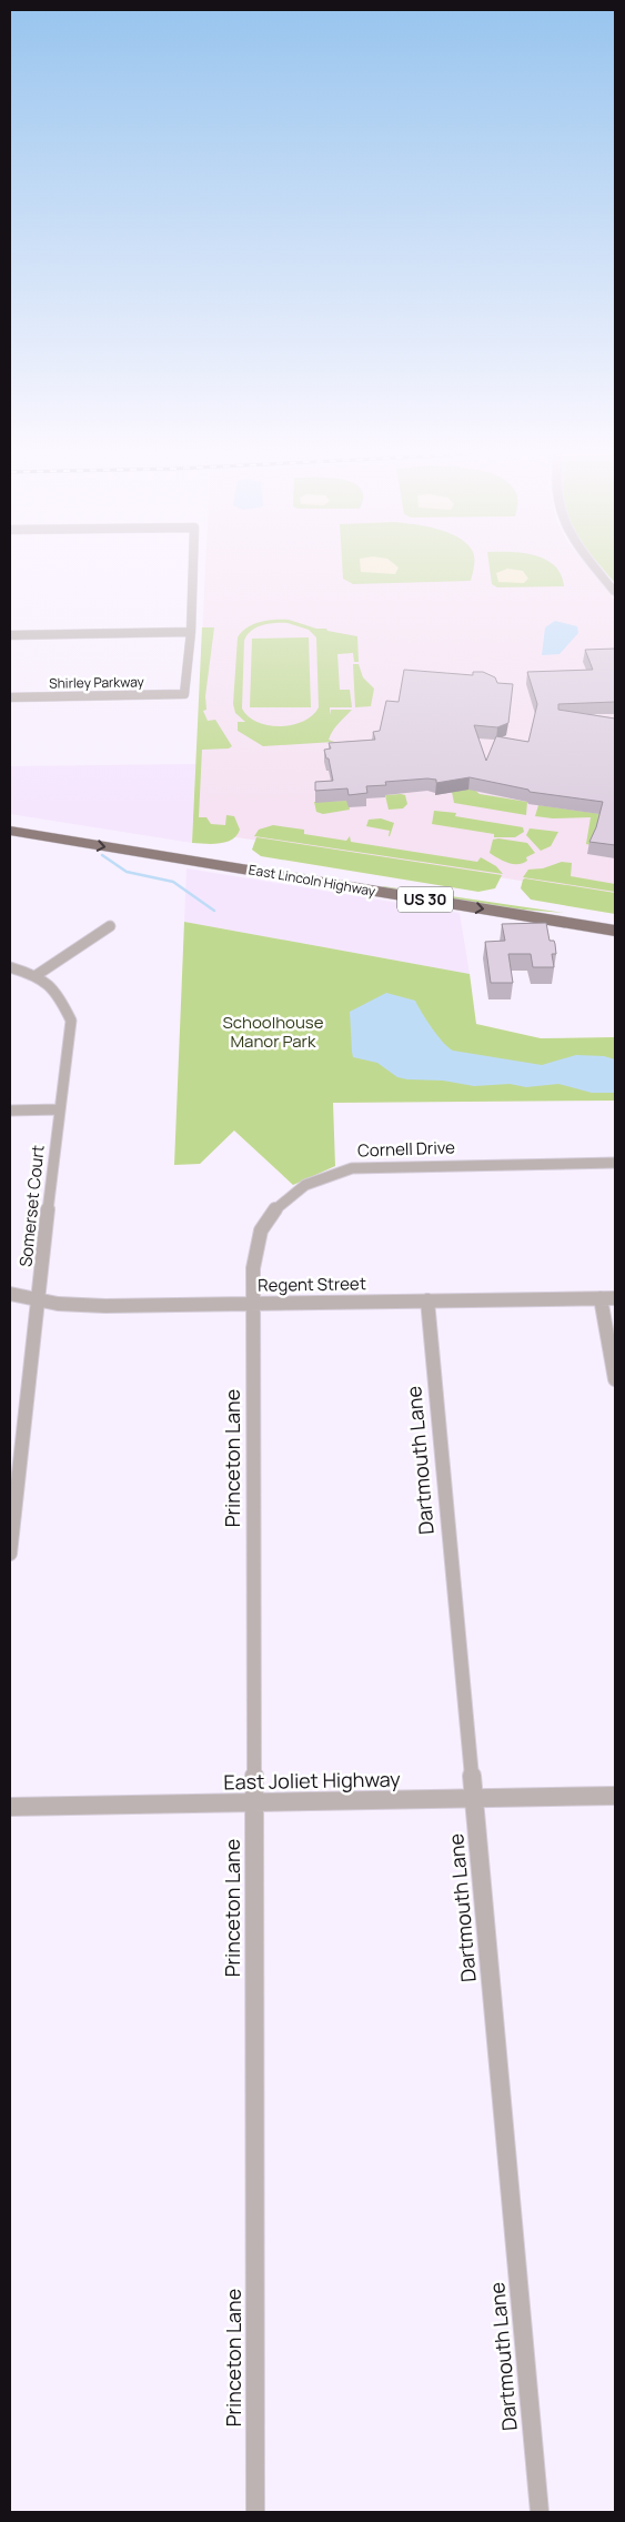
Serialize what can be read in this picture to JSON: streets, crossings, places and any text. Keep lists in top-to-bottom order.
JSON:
{
  "streets": {
    "main road": ["East Lincoln Highway", "US 30"],
    "street": [
      "Shirley Parkway",
      "Cornell Drive",
      "Somerset Court",
      "Regent Street",
      "Princeton Lane",
      "Dartmouth Lane",
      "East Joliet Highway"
    ]
  },
  "crossings": [
    ["Cornell Drive", "Regent Street"],
    ["Cornell Drive", "Princeton Lane"],
    ["Somerset Court", "Regent Street"],
    ["Regent Street", "Princeton Lane"],
    ["Regent Street", "Dartmouth Lane"],
    ["Princeton Lane", "East Joliet Highway"],
    ["Dartmouth Lane", "East Joliet Highway"]
  ],
  "parks": ["Schoolhouse Manor Park"]
}
